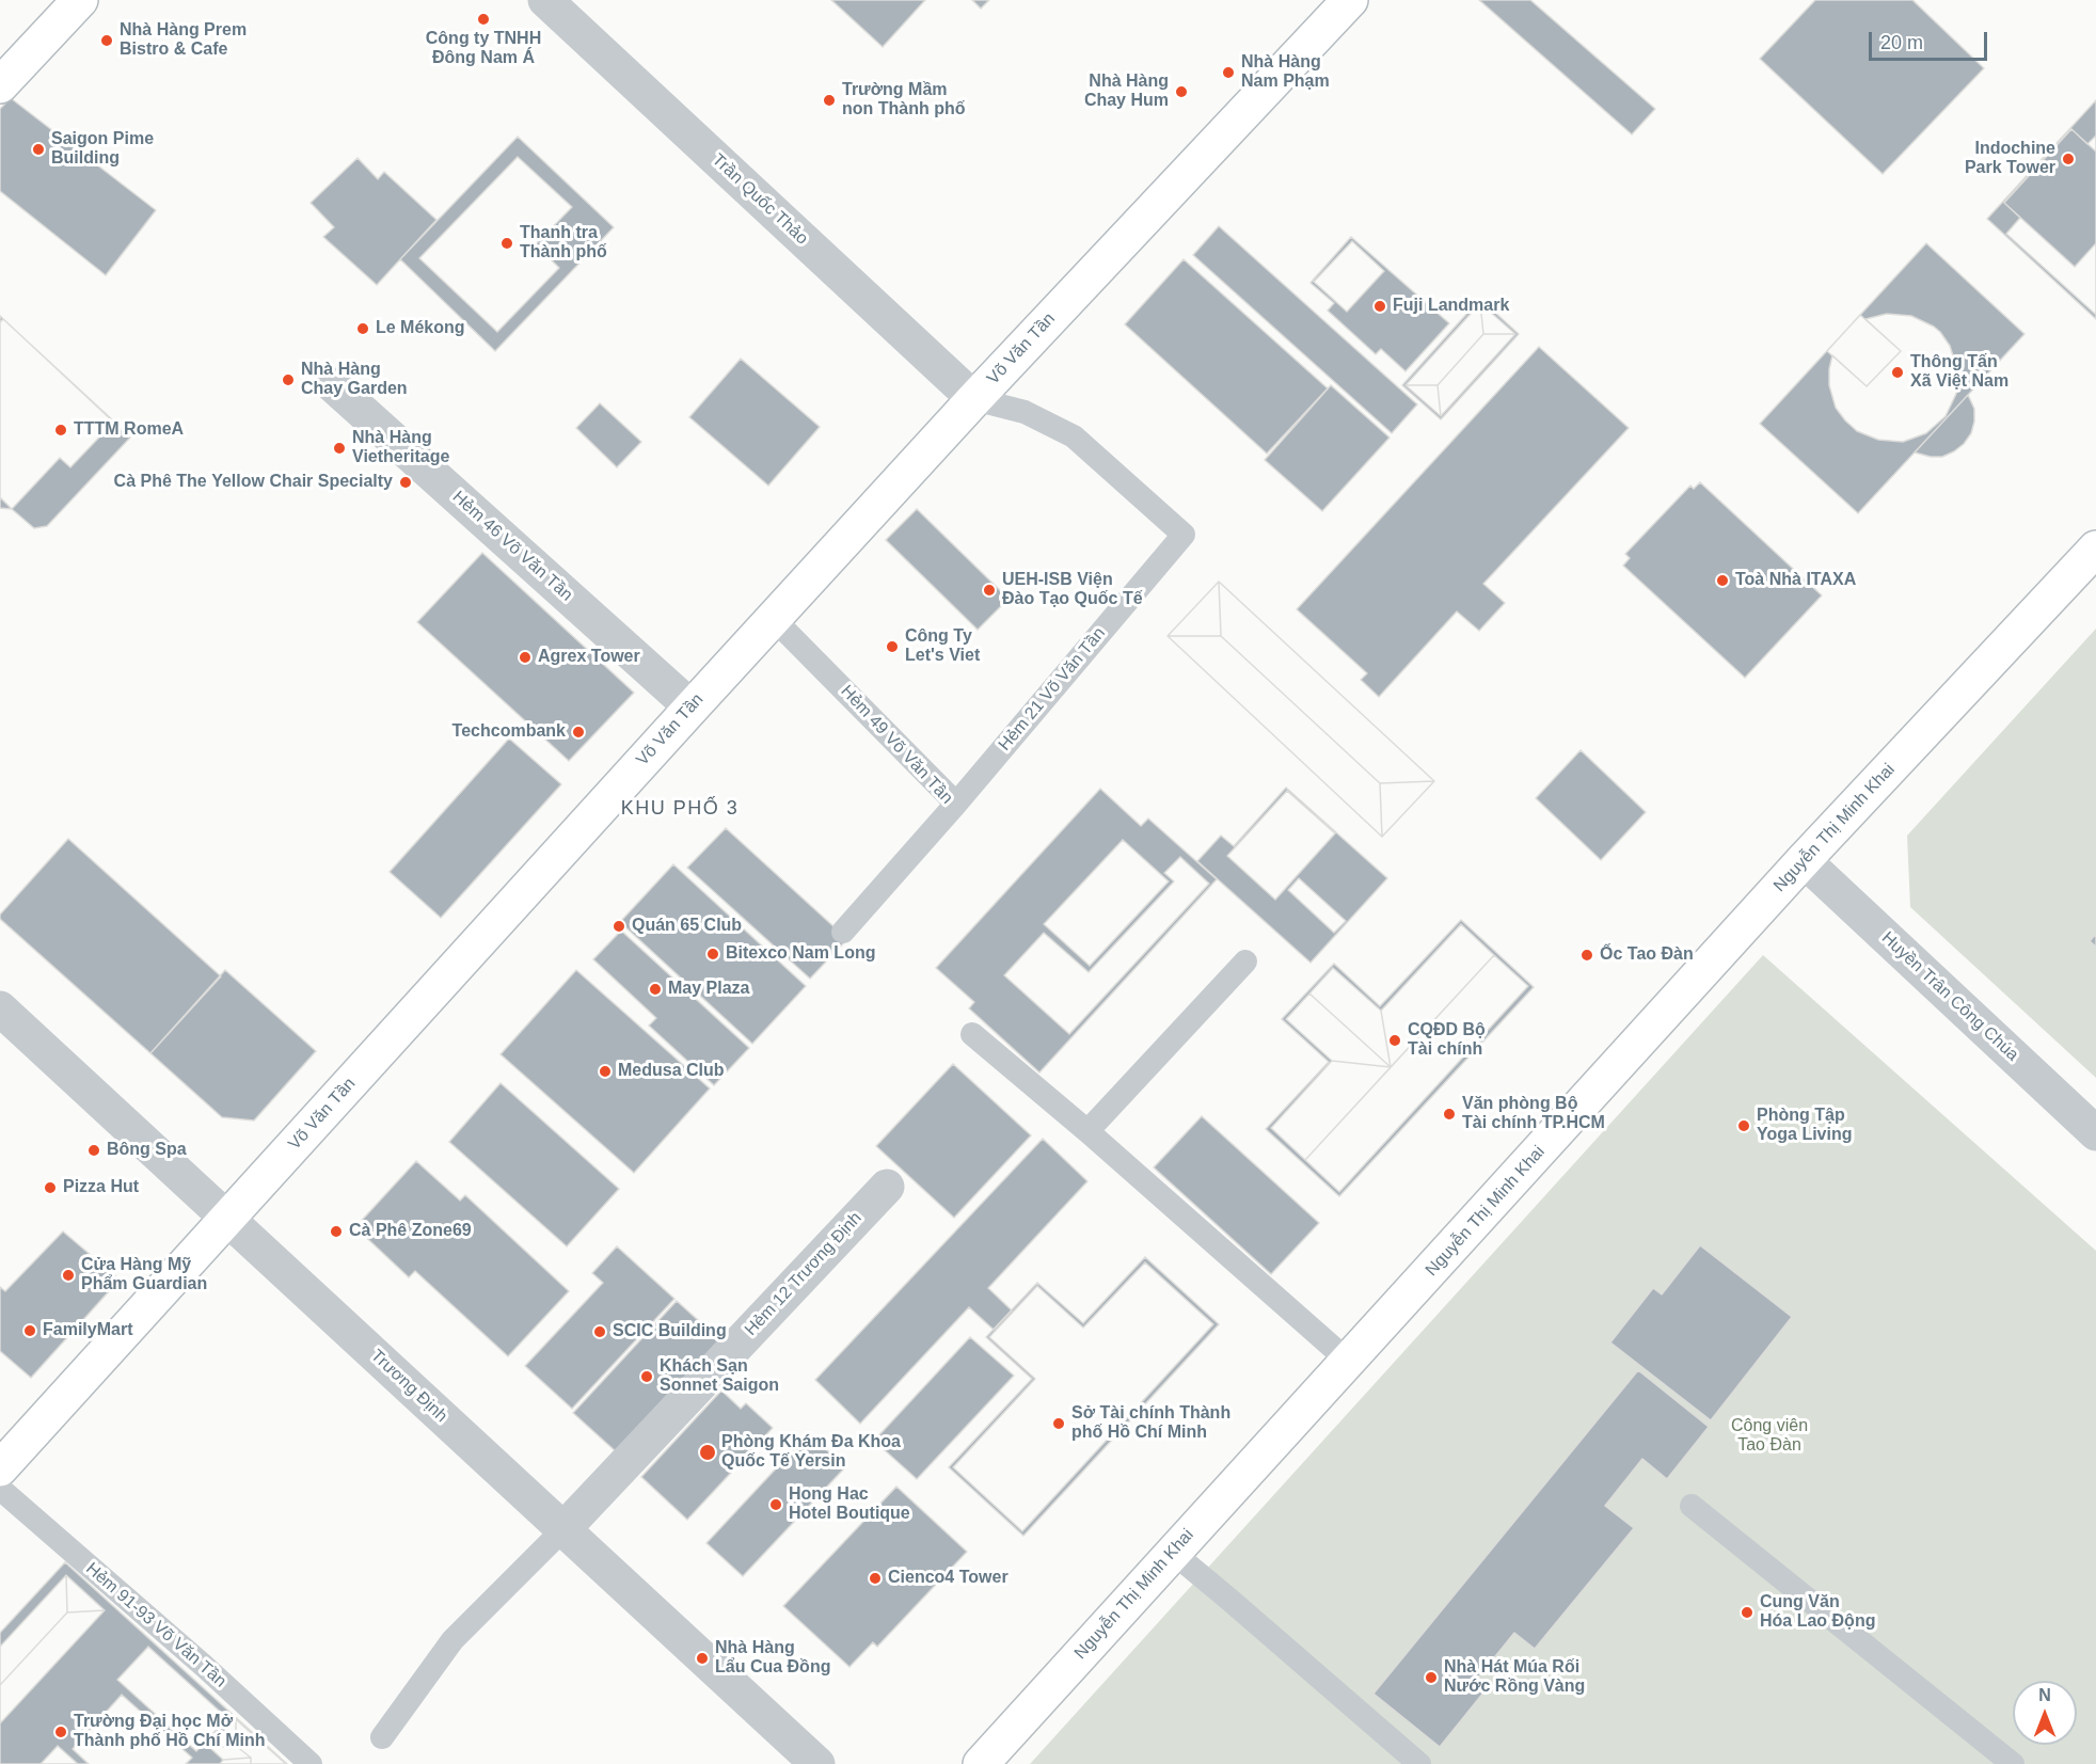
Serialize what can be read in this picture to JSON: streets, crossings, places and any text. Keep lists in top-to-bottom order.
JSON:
{
  "streets": {
    "main road": ["Võ Văn Tần", "Nguyễn Thị Minh Khai"],
    "street": [
      "Trần Quốc Thảo",
      "Hẻm 46 Võ Văn Tần",
      "Huyền Trân Công Chúa",
      "Hẻm 12 Trương Ðịnh",
      "Trương Định"
    ],
    "lane": ["Hẻm 21 Võ Văn Tần", "Hẻm 49 Võ Văn Tần", "Hẻm 91-93 Võ Văn Tần"]
  },
  "crossings": [
    ["Trần Quốc Thảo", "Võ Văn Tần"],
    ["Trần Quốc Thảo", "Hẻm 21 Võ Văn Tần"],
    ["Võ Văn Tần", "Hẻm 46 Võ Văn Tần"],
    ["Võ Văn Tần", "Hẻm 21 Võ Văn Tần"],
    ["Võ Văn Tần", "Hẻm 49 Võ Văn Tần"],
    ["Võ Văn Tần", "Trương Định"],
    ["Hẻm 21 Võ Văn Tần", "Hẻm 49 Võ Văn Tần"],
    ["Nguyễn Thị Minh Khai", "Huyền Trân Công Chúa"],
    ["Hẻm 12 Trương Ðịnh", "Trương Định"]
  ],
  "districts": ["KHU PHỐ 3"],
  "parks": ["Công viên Tao Đàn"],
  "places": [
    "Công ty TNHH Đông Nam Á",
    "Nhà Hàng Prem Bistro & Cafe",
    "Nhà Hàng Nam Phạm",
    "Nhà Hàng Chay Hum",
    "Trường Mầm non Thành phố",
    "Saigon Pime Building",
    "Indochine Park Tower",
    "Thanh tra Thành phố",
    "Fuji Landmark",
    "Le Mékong",
    "Thông Tấn Xã Việt Nam",
    "Nhà Hàng Chay Garden",
    "TTTM RomeA",
    "Nhà Hàng Vietheritage",
    "Cà Phê The Yellow Chair Specialty",
    "Toà Nhà ITAXA",
    "UEH-ISB Viện Đào Tạo Quốc Tế",
    "Công Ty Let's Viet",
    "Agrex Tower",
    "Techcombank",
    "Quán 65 Club",
    "Bitexco Nam Long",
    "Ốc Tao Đàn",
    "May Plaza",
    "CQĐD Bộ Tài chính",
    "Medusa Club",
    "Văn phòng Bộ Tài chính TP.HCM",
    "Phòng Tập Yoga Living",
    "Bông Spa",
    "Pizza Hut",
    "Cà Phê Zone69",
    "Cửa Hàng Mỹ Phẩm Guardian",
    "FamilyMart",
    "SCIC Building",
    "Khách Sạn Sonnet Saigon",
    "Sở Tài chính Thành phố Hồ Chí Minh",
    "Phòng Khám Đa Khoa Quốc Tế Yersin",
    "Hong Hac Hotel Boutique",
    "Cienco4 Tower",
    "Cung Văn Hóa Lao Động",
    "Nhà Hàng Lẩu Cua Đồng",
    "Nhà Hát Múa Rối Nước Rồng Vàng",
    "Trường Đại học Mở Thành phố Hồ Chí Minh"
  ],
  "scale_bar": "20 m",
  "north": "top"
}
